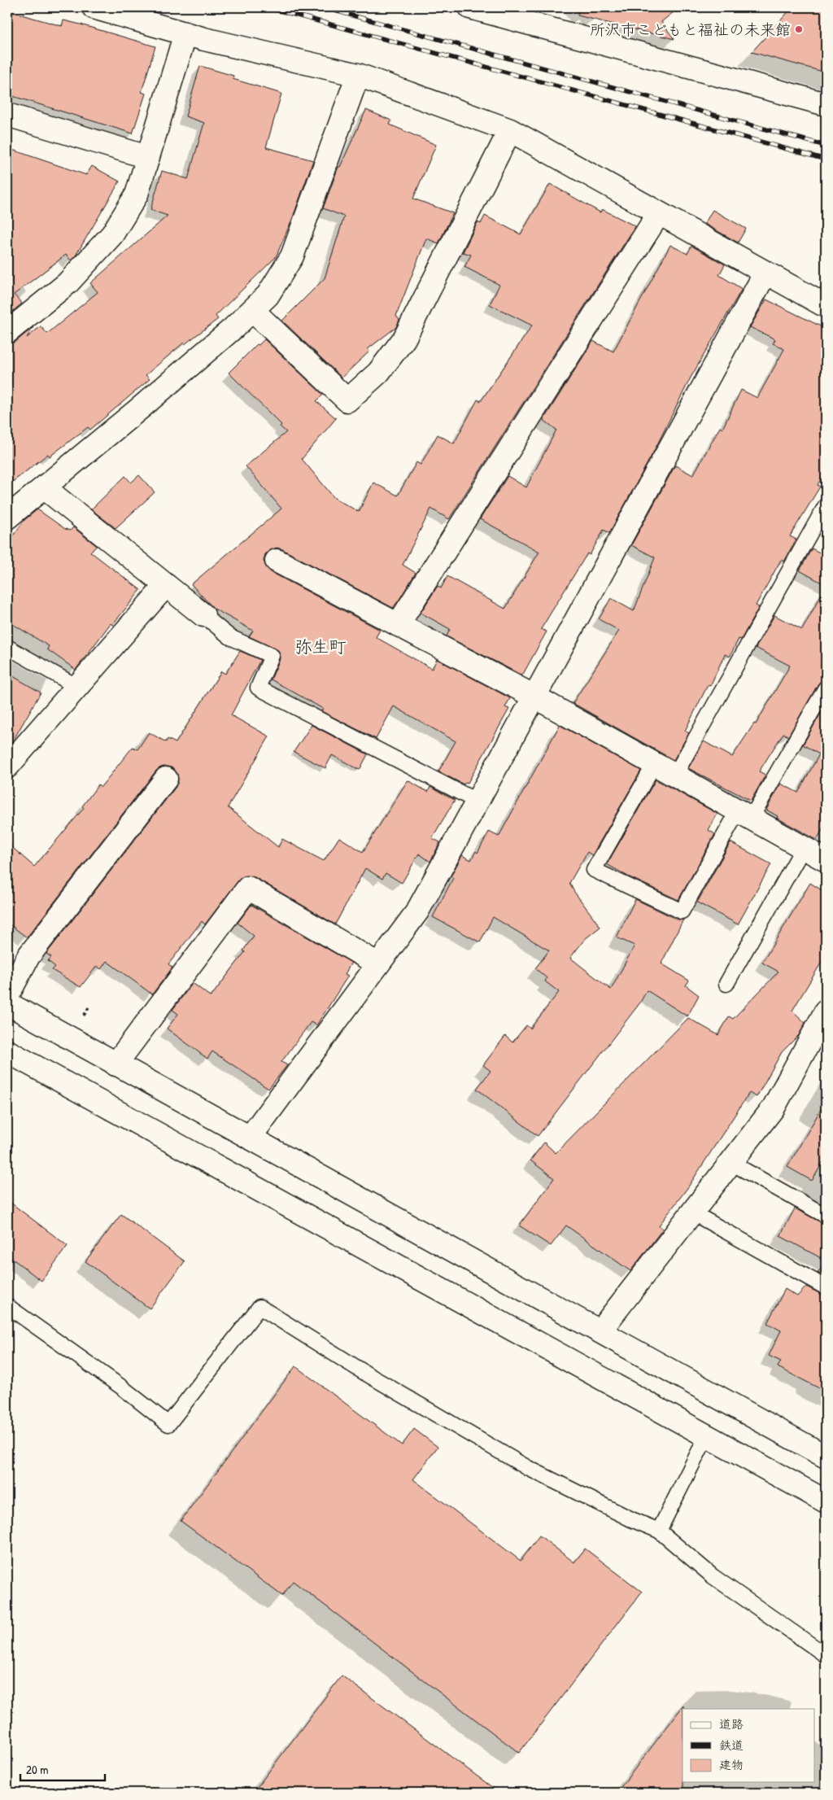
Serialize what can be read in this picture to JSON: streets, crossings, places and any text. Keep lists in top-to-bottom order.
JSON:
{
  "districts": ["弥生町"],
  "places": ["所沢市こどもと福祉の未来館"],
  "legend": ["道路", "鉄道", "建物"],
  "scale_bar": "20 m"
}
